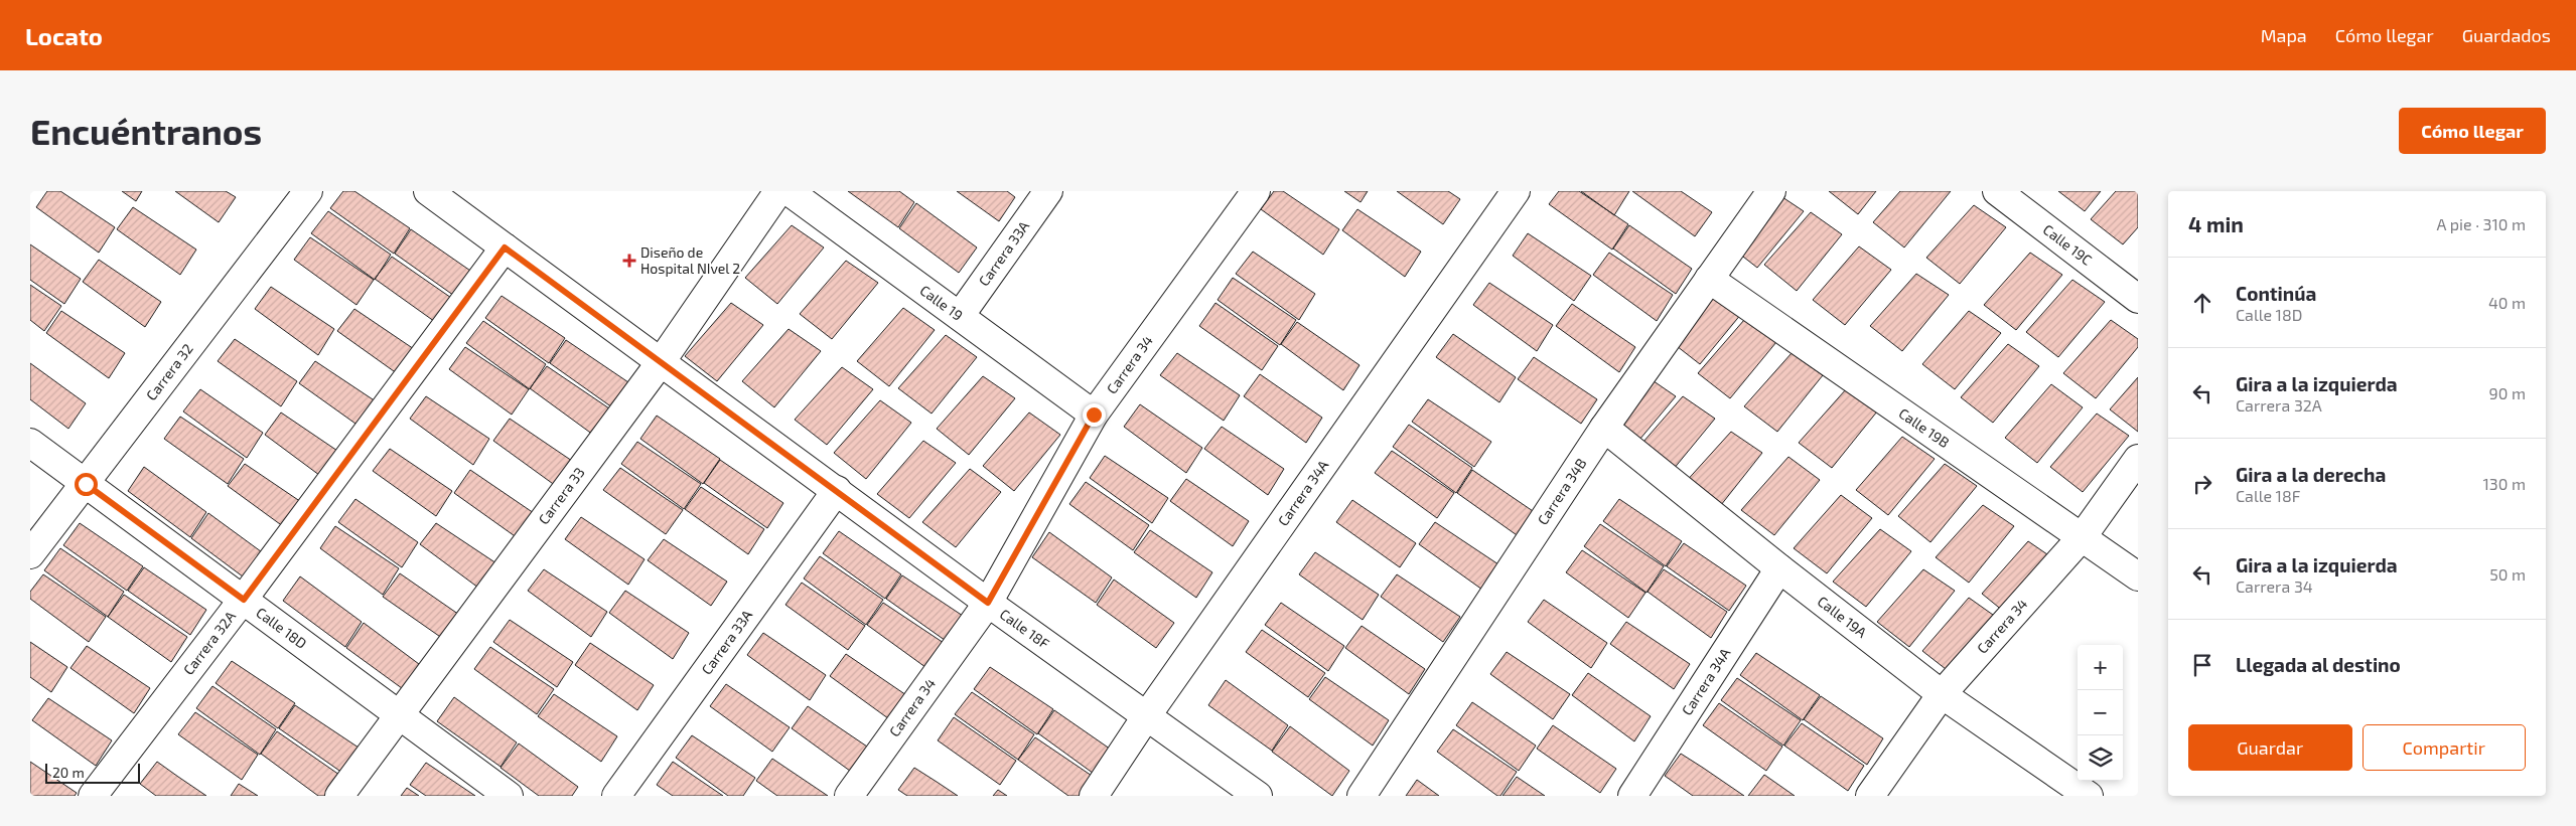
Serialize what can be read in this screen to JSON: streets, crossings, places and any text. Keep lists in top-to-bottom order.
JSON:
{
  "streets": {
    "street": [
      "Calle 19C",
      "Carrera 33A",
      "Calle 19",
      "Carrera 34",
      "Carrera 32",
      "Calle 19B",
      "Carrera 34B",
      "Carrera 34A",
      "Carrera 33",
      "Calle 19A",
      "Calle 18D",
      "Calle 18F",
      "Carrera 32A"
    ]
  },
  "crossings": [
    ["Carrera 33A", "Calle 19"],
    ["Carrera 33A", "Calle 18F"],
    ["Calle 19", "Carrera 34"],
    ["Carrera 34", "Calle 19B"],
    ["Carrera 34", "Calle 19A"],
    ["Carrera 34", "Calle 18F"],
    ["Carrera 32", "Calle 18D"],
    ["Calle 19B", "Carrera 34B"],
    ["Carrera 34B", "Calle 19A"],
    ["Carrera 34A", "Calle 19A"],
    ["Carrera 34A", "Calle 18F"],
    ["Carrera 33", "Calle 18D"],
    ["Carrera 33", "Calle 18F"],
    ["Calle 18D", "Carrera 32A"],
    ["Calle 18F", "Carrera 32A"]
  ],
  "places": {
    "health": ["Diseño de Hospital NIvel 2"]
  },
  "scale_bar": "20 m",
  "page": {
    "header": "Locato",
    "nav": ["Mapa", "Cómo llegar", "Guardados"],
    "buttons": [
      "Cómo llegar",
      ["Guardar", "Compartir"]
    ],
    "title": "Encuéntranos",
    "heading": ["4 min", "A pie · 310 m"],
    "list": [
      ["Continúa", "Calle 18D", "40 m"],
      ["Gira a la izquierda", "Carrera 32A", "90 m"],
      ["Gira a la derecha", "Calle 18F", "130 m"],
      ["Gira a la izquierda", "Carrera 34", "50 m"],
      "Llegada al destino"
    ],
    "map_buttons": ["+", "−"],
    "scale": "20 m"
  }
}
